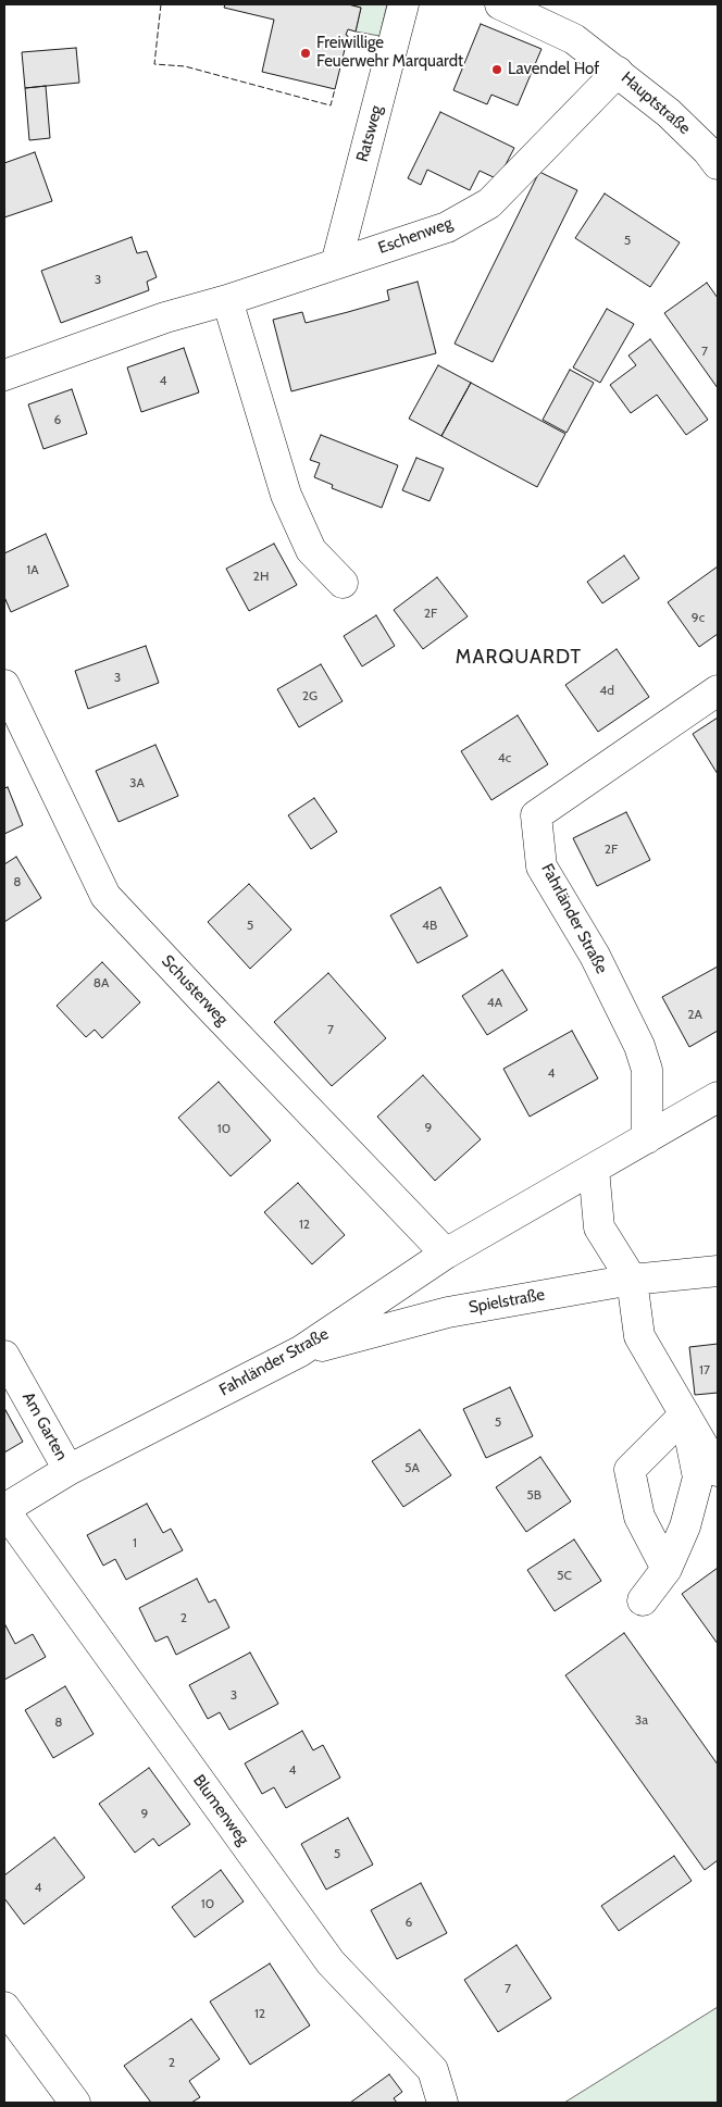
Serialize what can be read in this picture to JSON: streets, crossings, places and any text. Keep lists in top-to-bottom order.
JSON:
{
  "streets": {
    "street": [
      "Hauptstraße",
      "Ratsweg",
      "Eschenweg",
      "Fahrländer Straße",
      "Schusterweg",
      "Spielstraße",
      "Am Garten",
      "Blumenweg"
    ]
  },
  "crossings": [
    ["Hauptstraße", "Eschenweg"],
    ["Ratsweg", "Eschenweg"],
    ["Fahrländer Straße", "Schusterweg"],
    ["Fahrländer Straße", "Spielstraße"],
    ["Fahrländer Straße", "Am Garten"],
    ["Fahrländer Straße", "Blumenweg"]
  ],
  "districts": ["MARQUARDT"],
  "places": ["Freiwillige Feuerwehr Marquardt", "Lavendel Hof"],
  "house_numbers": [
    "5",
    "3",
    "7",
    "4",
    "6",
    "1A",
    "2H",
    "2F",
    "9c",
    "3",
    "4d",
    "2G",
    "4c",
    "3A",
    "2F",
    "8",
    "5",
    "4B",
    "8A",
    "4A",
    "2A",
    "7",
    "4",
    "9",
    "10",
    "12",
    "17",
    "5",
    "5A",
    "5B",
    "1",
    "5C",
    "2",
    "3",
    "3a",
    "8",
    "4",
    "9",
    "5",
    "4",
    "10",
    "6",
    "7",
    "12",
    "2"
  ]
}
